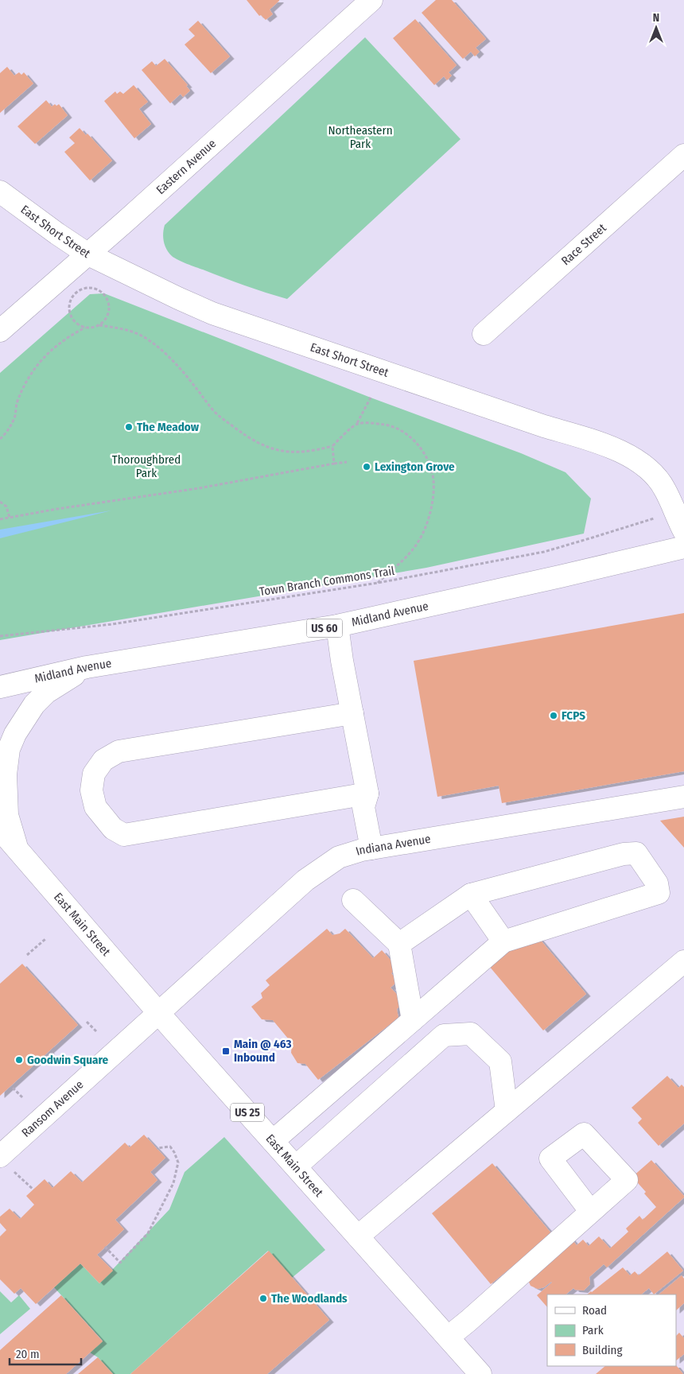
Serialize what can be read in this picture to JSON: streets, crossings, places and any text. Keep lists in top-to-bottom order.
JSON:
{
  "streets": {
    "main road": [
      "Eastern Avenue",
      "East Short Street",
      "Race Street",
      "Midland Avenue",
      "US 60",
      "Indiana Avenue",
      "East Main Street",
      "Ransom Avenue",
      "US 25"
    ],
    "path": ["Town Branch Commons Trail"]
  },
  "crossings": [
    ["Eastern Avenue", "East Short Street"],
    ["Midland Avenue", "East Main Street"],
    ["Indiana Avenue", "East Main Street"],
    ["Indiana Avenue", "Ransom Avenue"],
    ["East Main Street", "Ransom Avenue"]
  ],
  "parks": ["Northeastern Park", "Thoroughbred Park"],
  "places": {
    "other": [
      "The Meadow",
      "Lexington Grove",
      "FCPS",
      "Goodwin Square",
      "The Woodlands"
    ],
    "transit": ["Main @ 463 Inbound"]
  },
  "legend": ["Road", "Park", "Building"],
  "scale_bar": "20 m",
  "north": "top"
}
